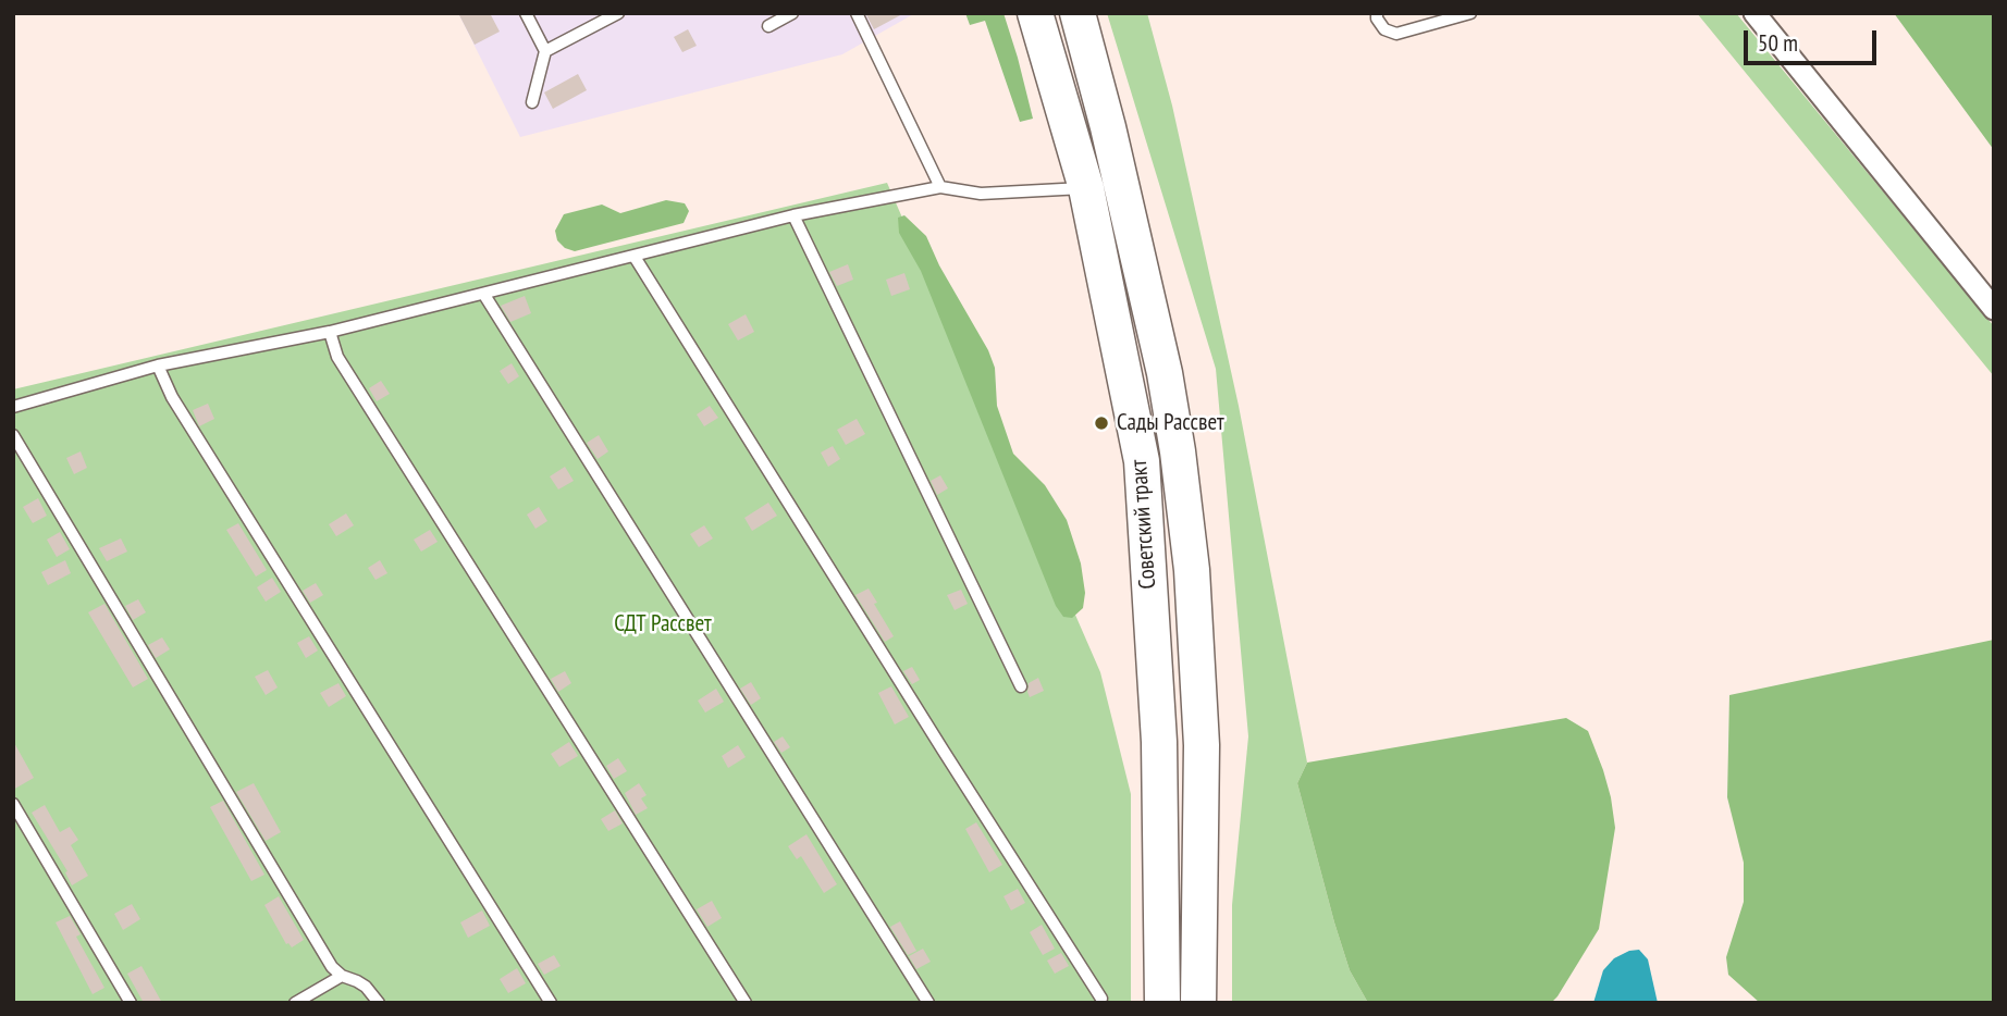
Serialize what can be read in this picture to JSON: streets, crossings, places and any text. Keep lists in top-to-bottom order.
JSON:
{
  "streets": {
    "highway": ["Советский тракт"]
  },
  "parks": ["СДТ Рассвет"],
  "places": ["Сады Рассвет"],
  "scale_bar": "50 m"
}
